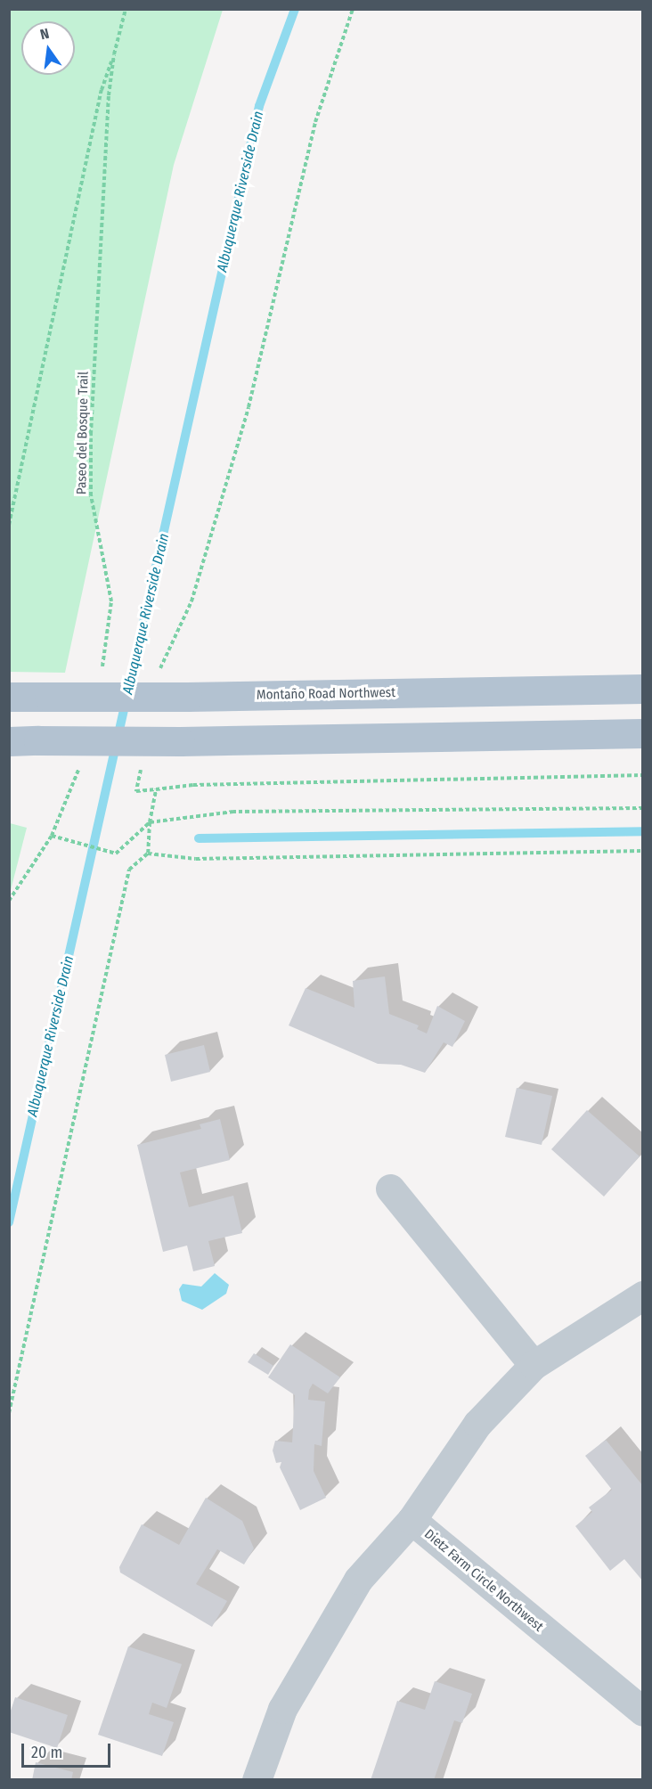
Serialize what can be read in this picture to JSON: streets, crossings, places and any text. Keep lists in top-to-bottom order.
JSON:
{
  "streets": {
    "main road": ["Montaño Road Northwest"],
    "street": ["Dietz Farm Circle Northwest"],
    "path": ["Paseo del Bosque Trail"]
  },
  "water": ["Albuquerque Riverside Drain"],
  "scale_bar": "20 m",
  "north": "top"
}
